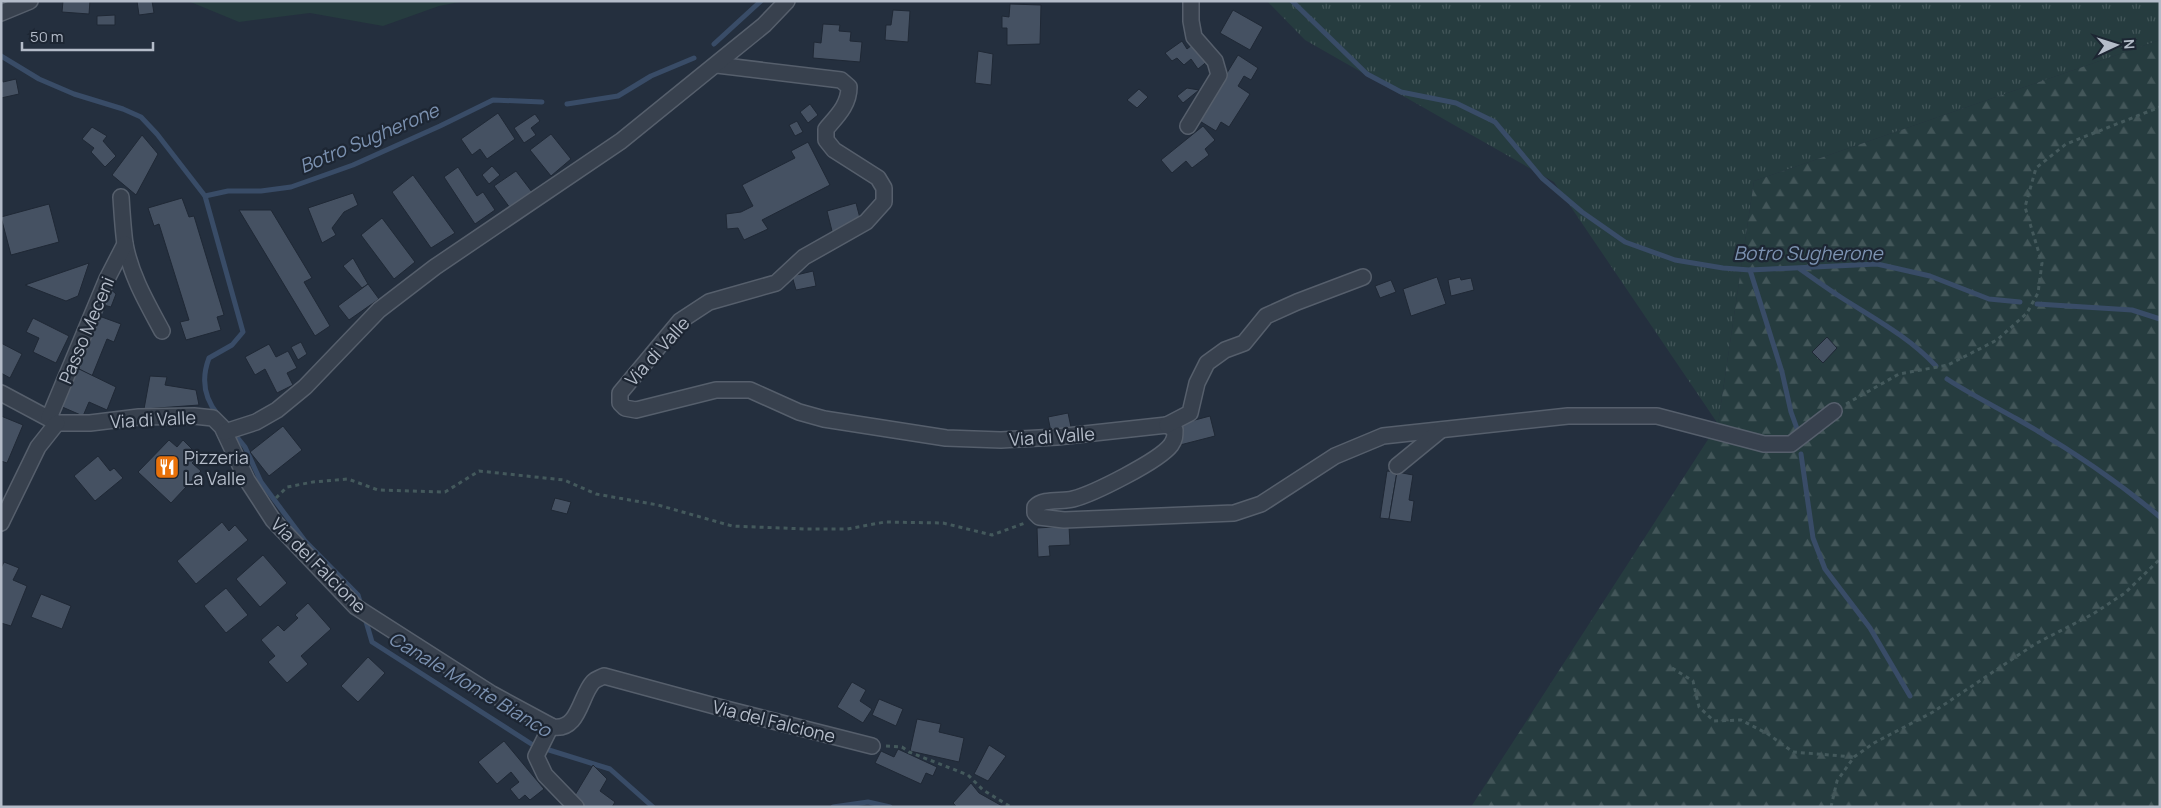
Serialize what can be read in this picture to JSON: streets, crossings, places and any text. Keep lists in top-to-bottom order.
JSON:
{
  "streets": {
    "street": ["Passo Meceni", "Via di Valle", "Via del Falcione"]
  },
  "crossings": [
    ["Passo Meceni", "Via di Valle"],
    ["Via di Valle", "Via del Falcione"]
  ],
  "water": ["Botro Sugherone", "Canale Monte Bianco"],
  "places": {
    "restaurant": ["Pizzeria La Valle"]
  },
  "scale_bar": "50 m",
  "north": "right"
}
